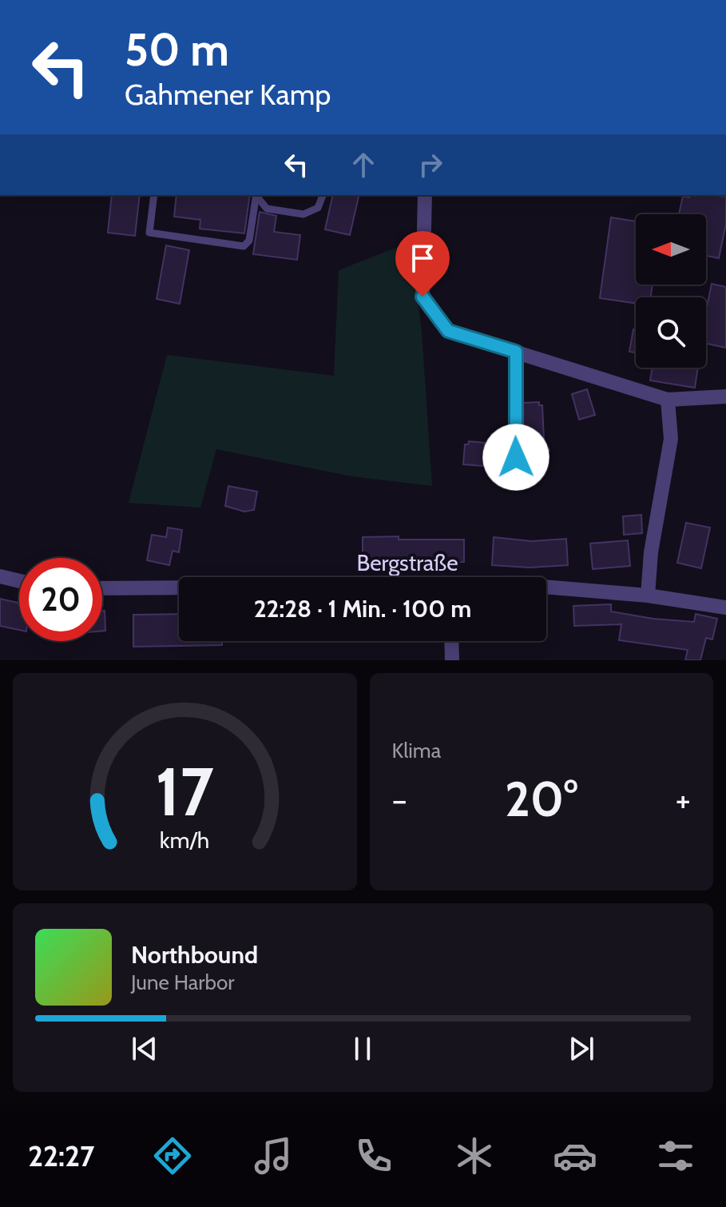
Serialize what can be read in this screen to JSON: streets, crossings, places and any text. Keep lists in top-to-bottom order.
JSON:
{
  "streets": {
    "street": ["Bergstraße"]
  },
  "north": "left",
  "page": {
    "turn": ["50 m", "Gahmener Kamp"],
    "limit": "20",
    "trip": "22:28 · 1 Min. · 100 m",
    "tile": "Klima",
    "heat": ["−", "20°", "+"],
    "song": ["Northbound", "June Harbor"],
    "tabs": "22:27",
    "gauge": ["17", "km/h"]
  }
}
